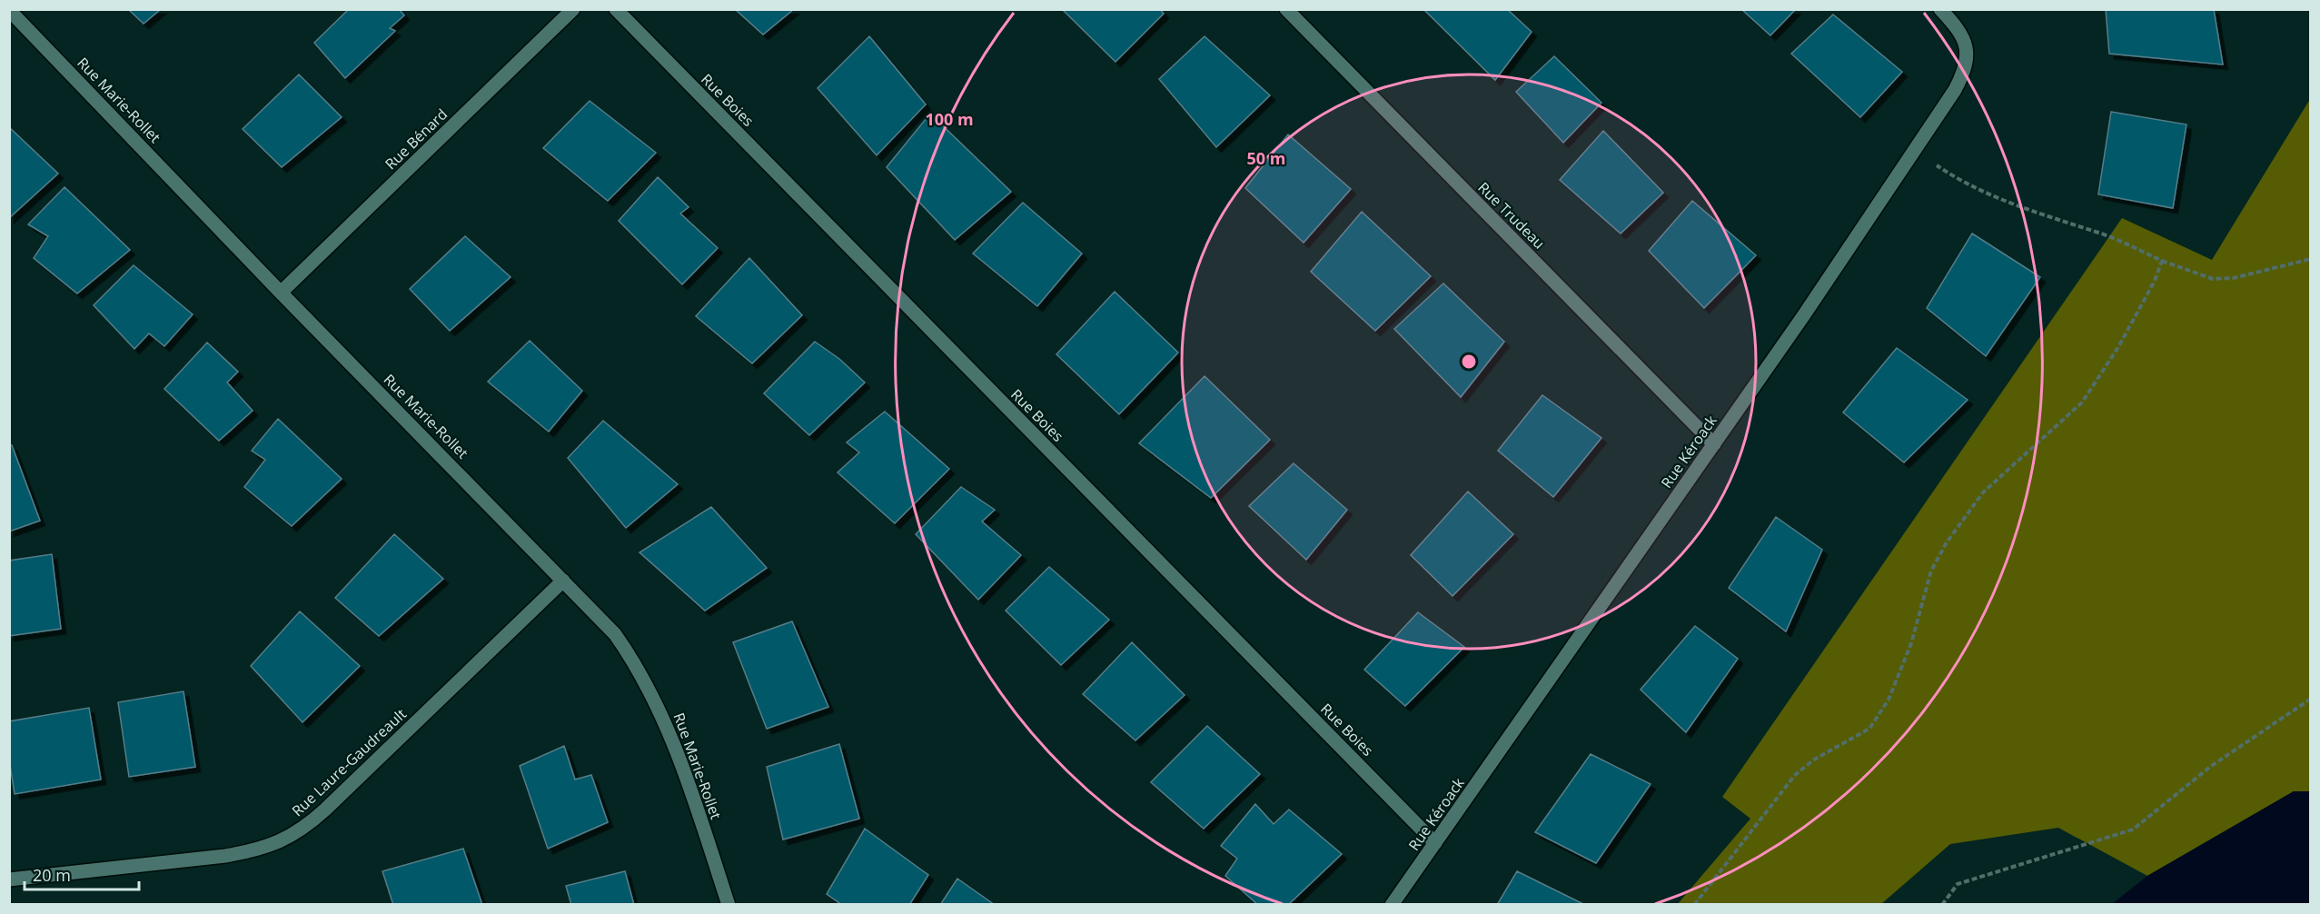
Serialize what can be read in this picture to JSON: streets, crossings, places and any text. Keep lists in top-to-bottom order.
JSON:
{
  "streets": {
    "street": [
      "Rue Marie-Rollet",
      "Rue Boies",
      "Rue Bénard",
      "Rue Trudeau",
      "Rue Kéroack",
      "Rue Laure-Gaudreault"
    ]
  },
  "crossings": [
    ["Rue Marie-Rollet", "Rue Bénard"],
    ["Rue Marie-Rollet", "Rue Laure-Gaudreault"],
    ["Rue Boies", "Rue Kéroack"],
    ["Rue Trudeau", "Rue Kéroack"]
  ],
  "scale_bar": "20 m",
  "rings": ["100 m", "50 m"]
}
